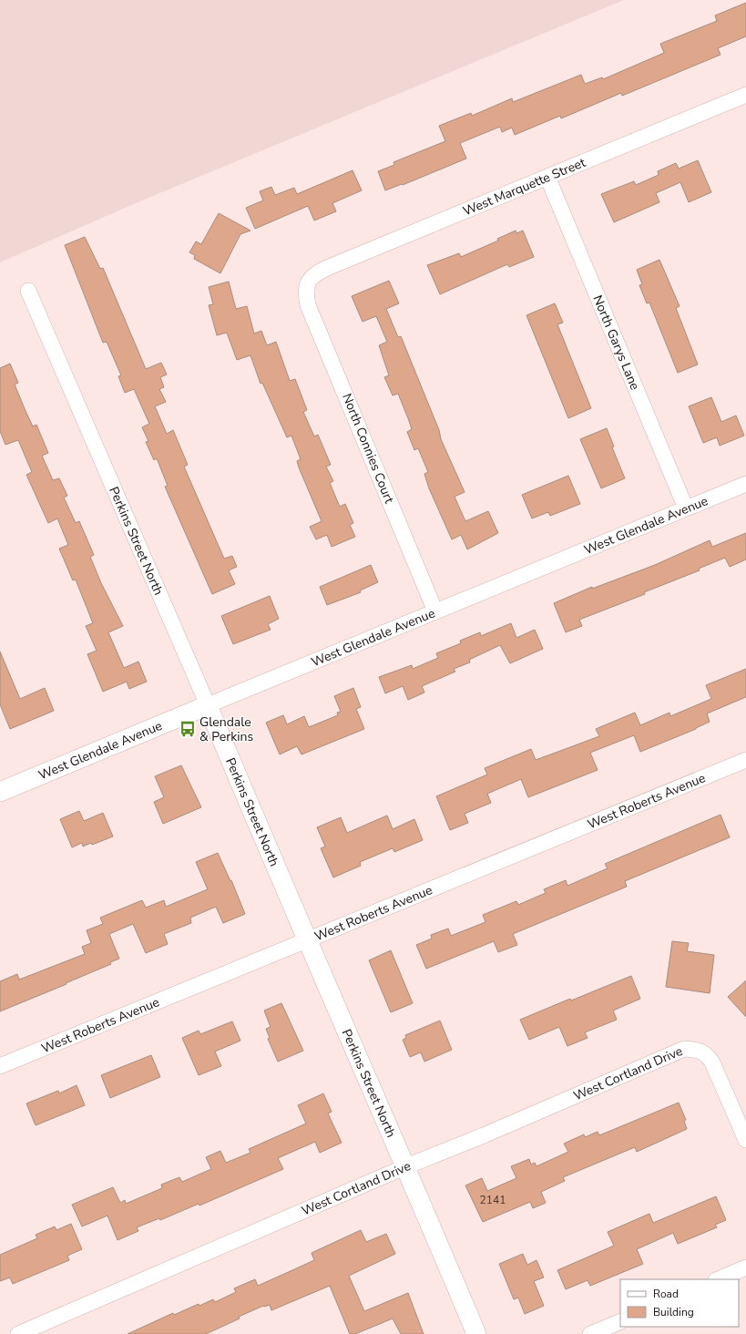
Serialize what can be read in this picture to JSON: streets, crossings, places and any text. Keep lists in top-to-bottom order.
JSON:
{
  "streets": {
    "street": [
      "West Marquette Street",
      "North Garys Lane",
      "North Connies Court",
      "West Glendale Avenue",
      "Perkins Street North",
      "West Roberts Avenue",
      "West Cortland Drive"
    ]
  },
  "crossings": [
    ["West Marquette Street", "North Garys Lane"],
    ["West Marquette Street", "North Connies Court"],
    ["North Garys Lane", "West Glendale Avenue"],
    ["North Connies Court", "West Glendale Avenue"],
    ["West Glendale Avenue", "Perkins Street North"],
    ["Perkins Street North", "West Roberts Avenue"],
    ["Perkins Street North", "West Cortland Drive"]
  ],
  "places": {
    "bus stop": ["Glendale & Perkins"]
  },
  "house_numbers": ["2141"],
  "legend": ["Road", "Building"]
}
